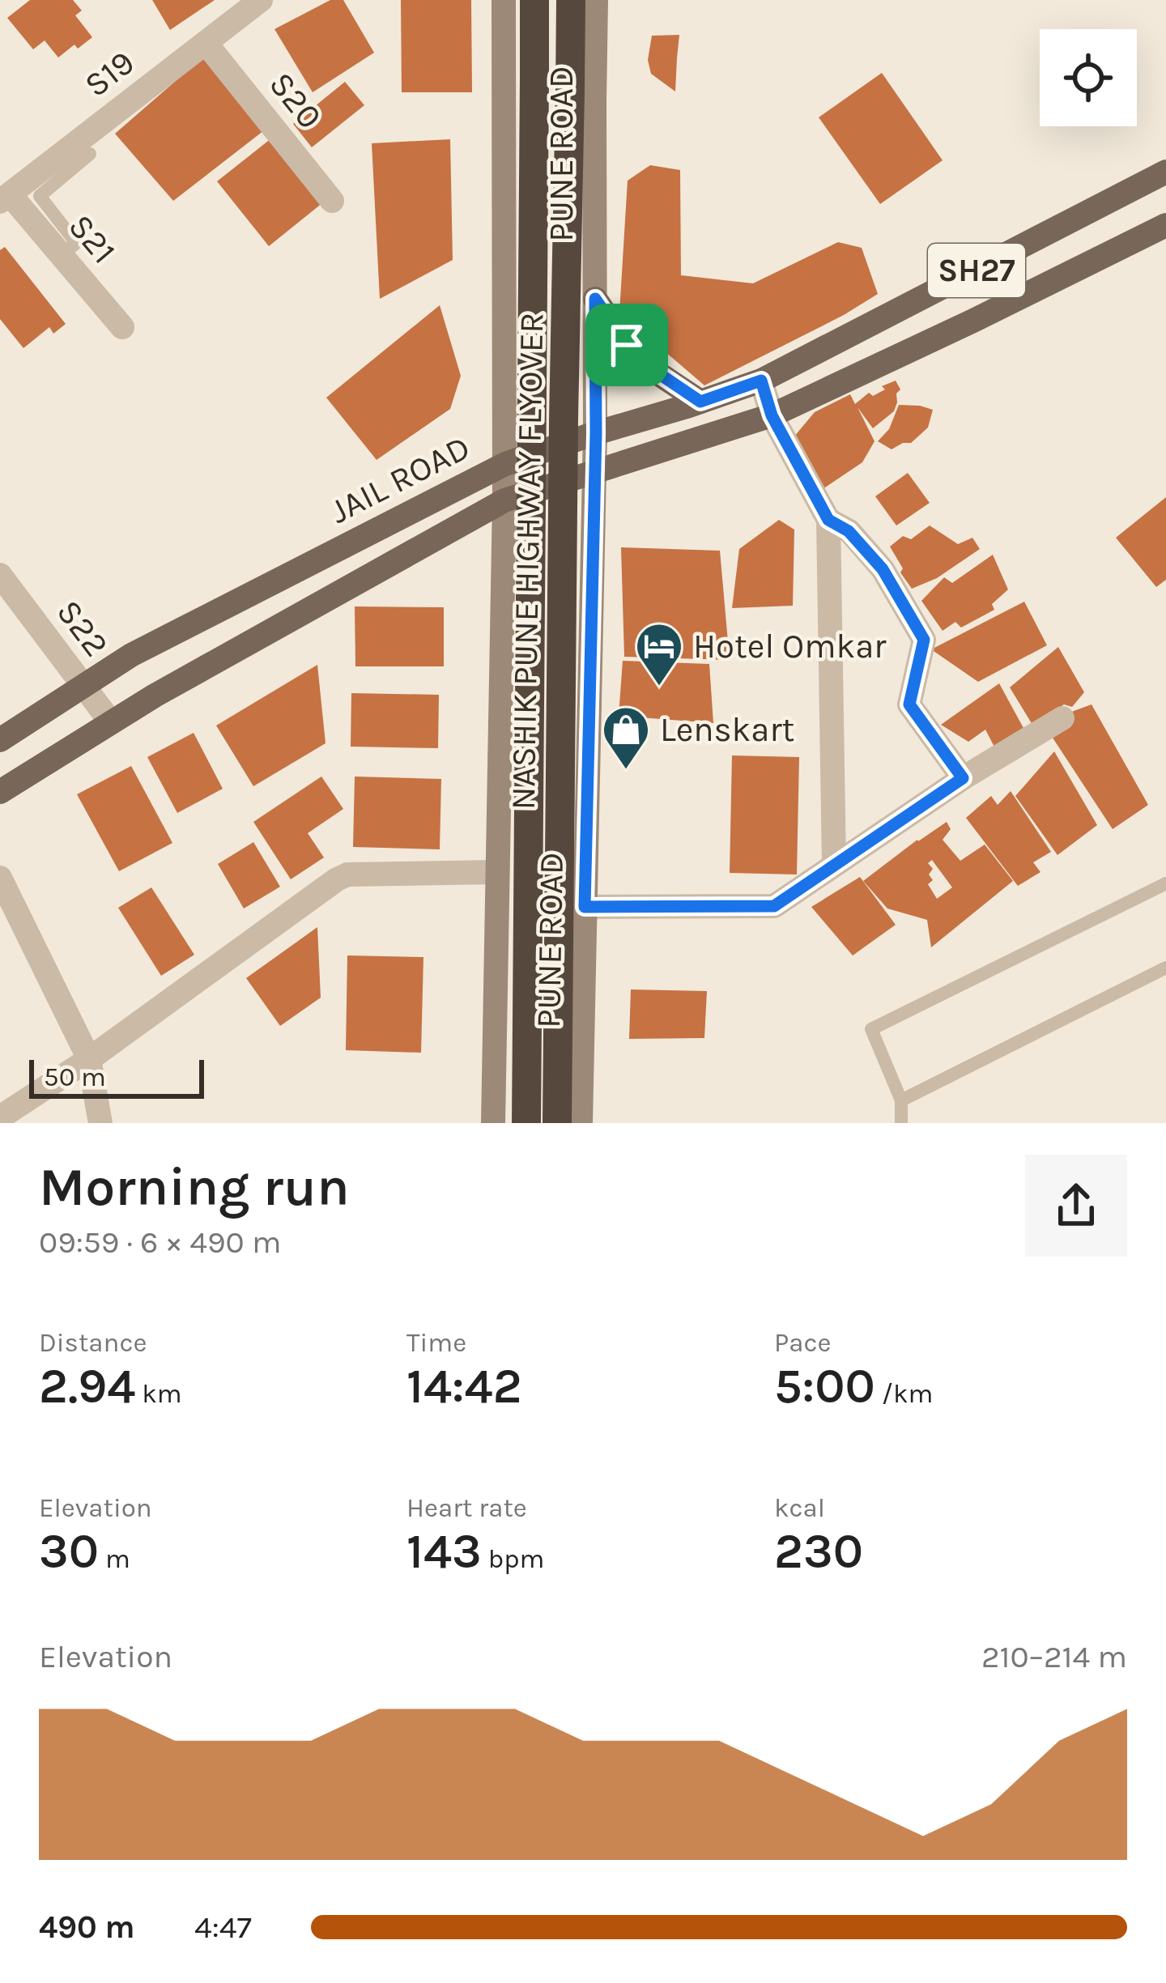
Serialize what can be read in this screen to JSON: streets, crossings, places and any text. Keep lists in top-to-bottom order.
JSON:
{
  "streets": {
    "highway": ["NASHIK PUNE HIGHWAY FLYOVER"],
    "main road": ["PUNE ROAD", "SH27", "JAIL ROAD"],
    "street": [
      "S19",
      "S20",
      "S21",
      "S22"
    ]
  },
  "crossings": [
    ["S19", "S20"],
    ["S19", "S21"],
    ["PUNE ROAD", "JAIL ROAD"],
    ["JAIL ROAD", "S22"]
  ],
  "places": {
    "hotel": ["Hotel Omkar"],
    "shop": ["Lenskart"]
  },
  "scale_bar": "50 m",
  "page": {
    "scale": "50 m",
    "heading": ["Morning run", "09:59 · 6 × 490 m"],
    "stats": [
      ["Distance", "2.94 km"],
      ["Time", "14:42"],
      ["Pace", "5:00 /km"],
      ["Elevation", "30 m"],
      ["Heart rate", "143 bpm"],
      ["kcal", "230"]
    ],
    "chart": ["Elevation", "210–214 m"],
    "list": [
      {
        "name": "490 m",
        "note": "4:47"
      }
    ]
  }
}
